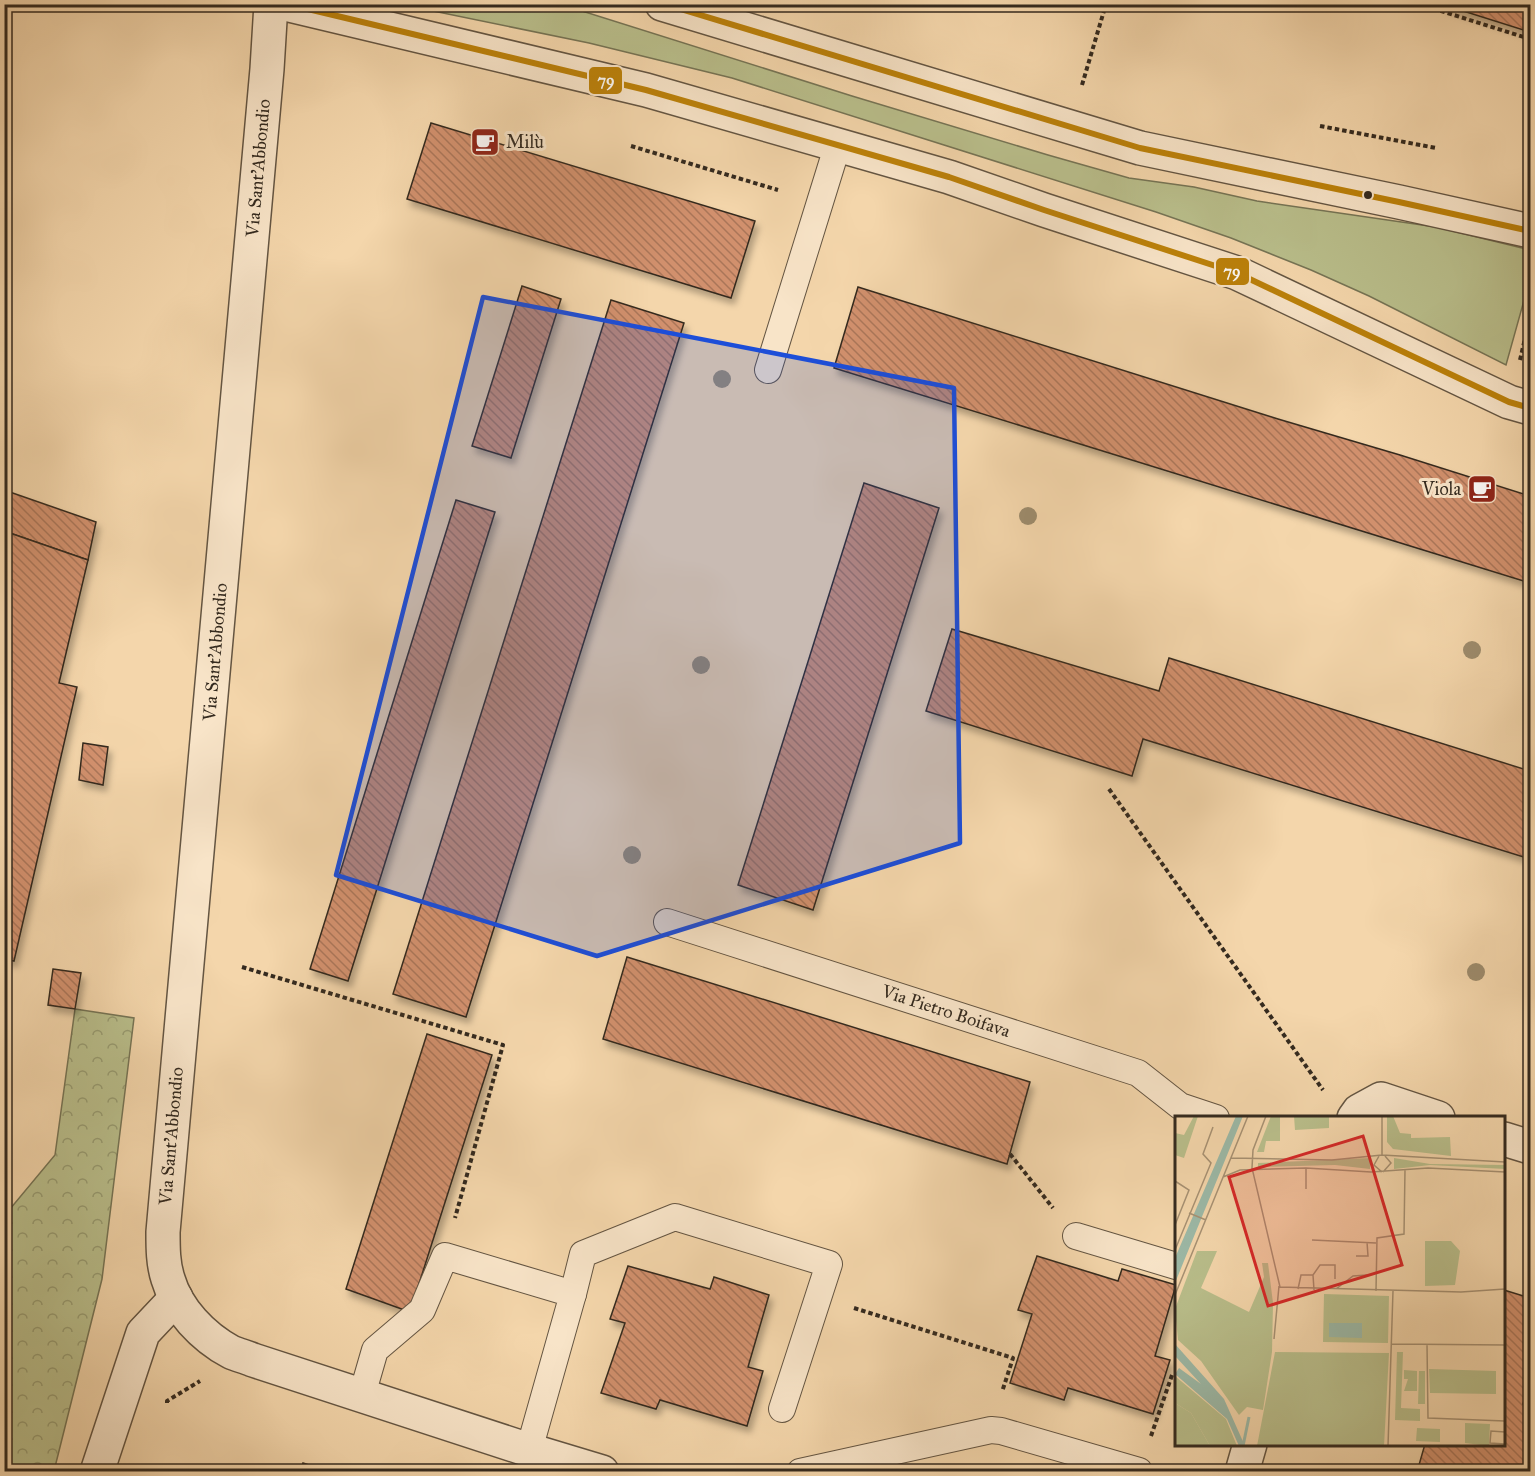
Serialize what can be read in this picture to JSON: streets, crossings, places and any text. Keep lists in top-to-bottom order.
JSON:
{
  "streets": {
    "street": ["Via Sant'Abbondio"],
    "lane": ["Via Pietro Boifava"]
  },
  "places": {
    "cafe": ["Milù", "Viola"]
  },
  "lines": ["transit line 79"]
}
